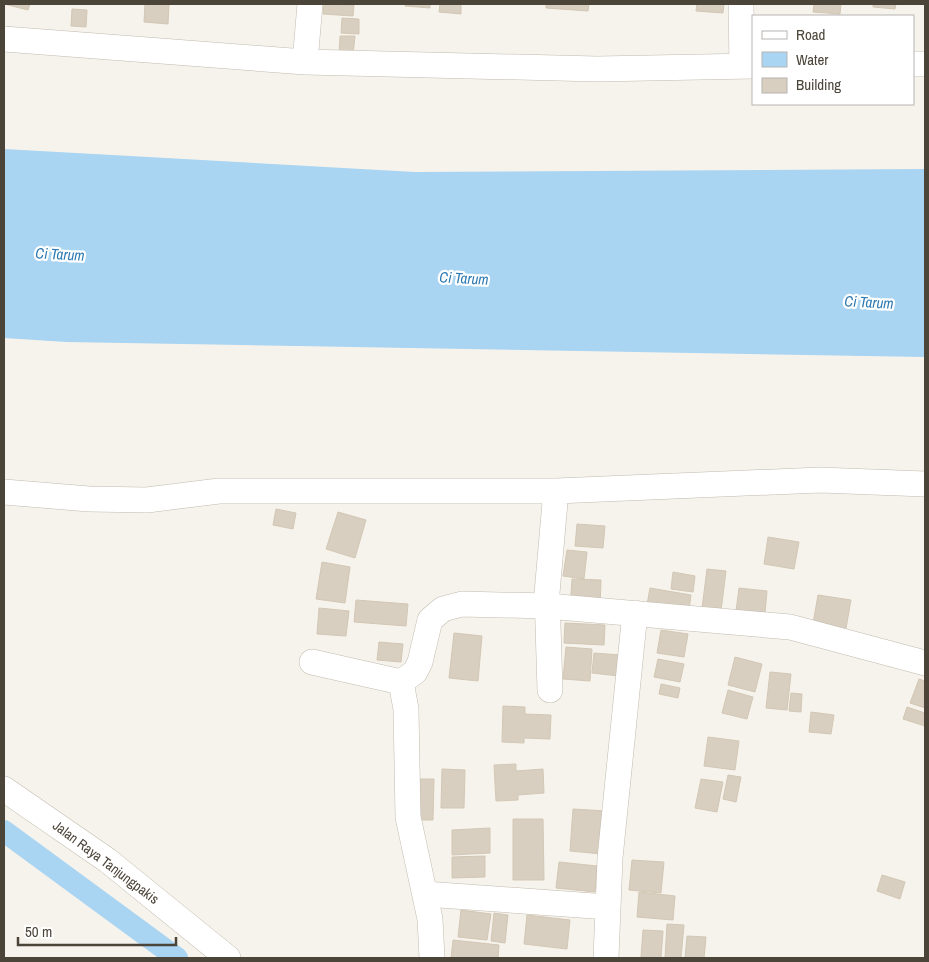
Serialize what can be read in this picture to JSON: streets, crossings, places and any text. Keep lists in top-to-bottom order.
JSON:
{
  "streets": {
    "street": ["Jalan Raya Tanjungpakis"]
  },
  "water": ["Ci Tarum"],
  "legend": ["Road", "Water", "Building"],
  "scale_bar": "50 m"
}
